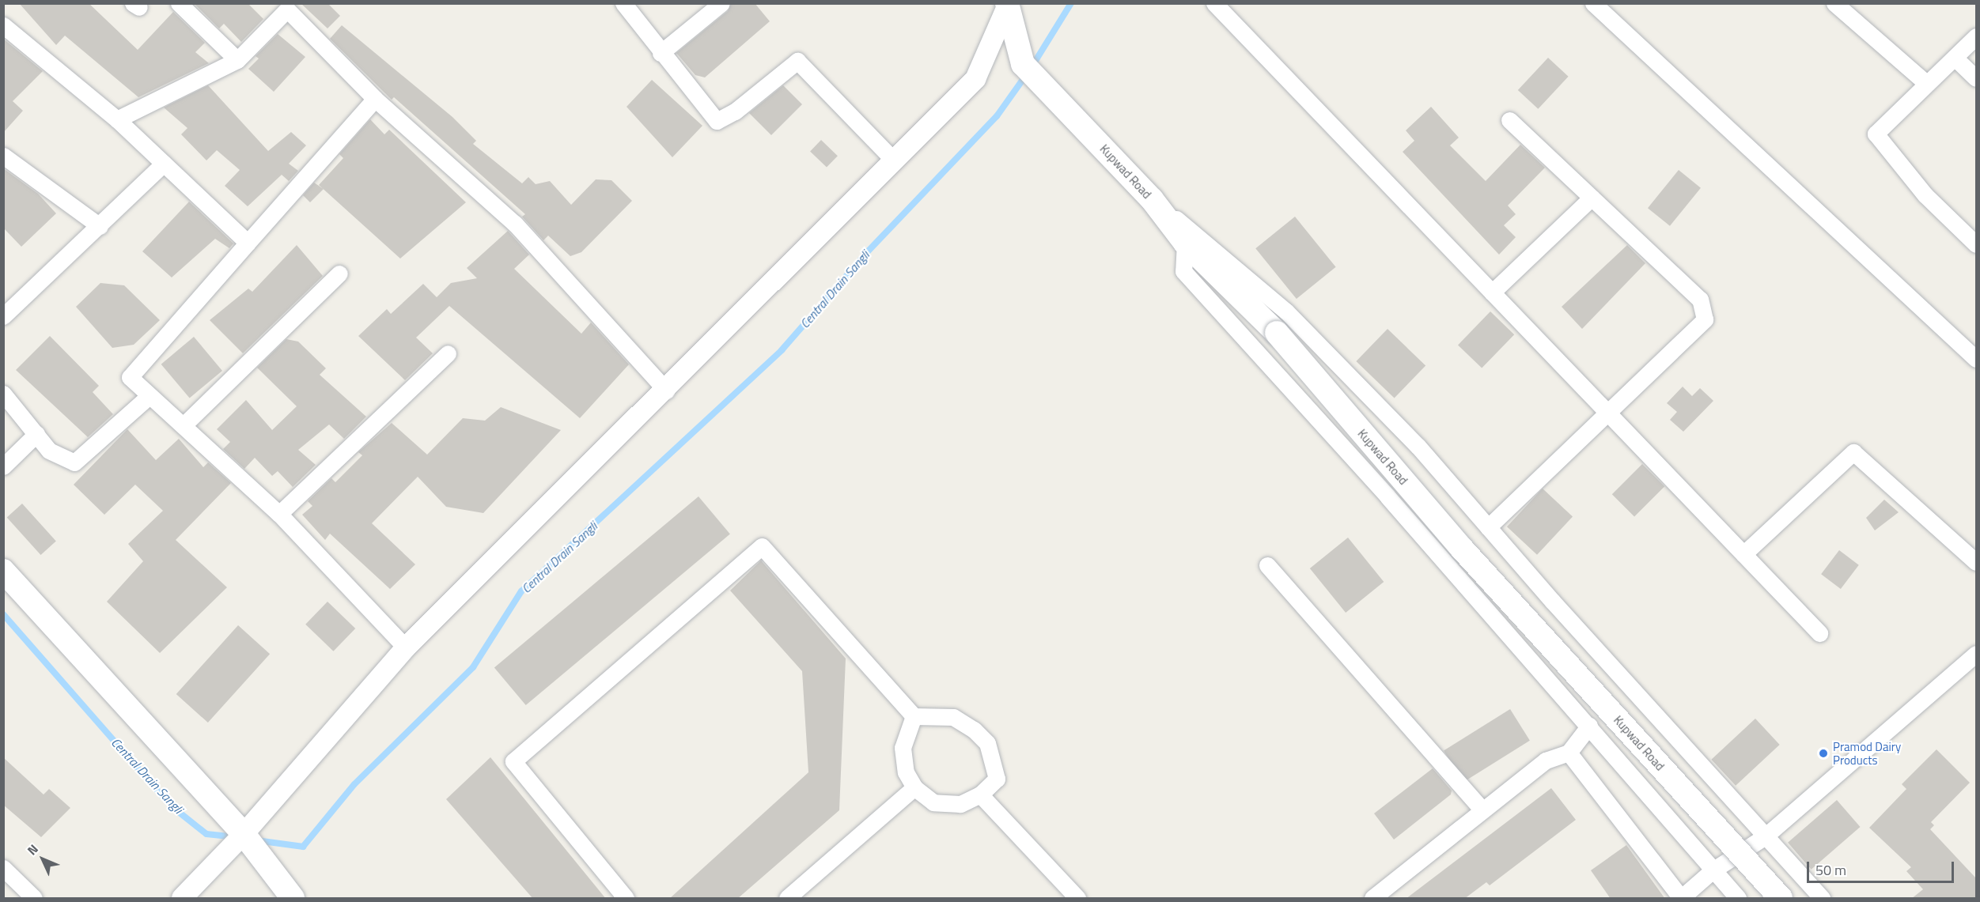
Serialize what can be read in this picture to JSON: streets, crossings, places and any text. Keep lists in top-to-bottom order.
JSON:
{
  "streets": {
    "main road": ["Kupwad Road"]
  },
  "water": ["Central Drain Sangli"],
  "places": ["Pramod Dairy Products"],
  "scale_bar": "50 m",
  "north": "top left"
}
